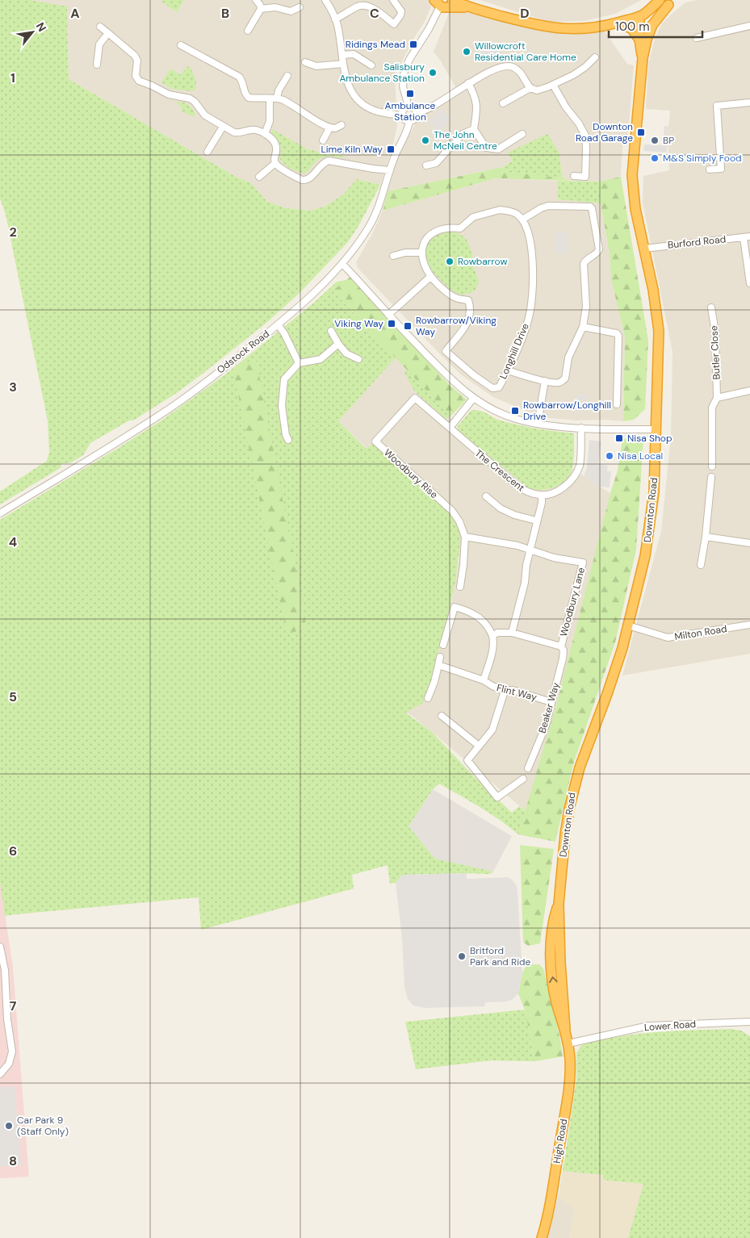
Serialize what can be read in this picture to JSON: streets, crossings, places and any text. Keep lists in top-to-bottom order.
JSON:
{
  "streets": {
    "highway": ["Downton Road", "High Road"],
    "street": [
      "Burford Road",
      "Longhill Drive",
      "Odstock Road",
      "Butler Close",
      "The Crescent",
      "Woodbury Rise",
      "Woodbury Lane",
      "Milton Road",
      "Flint Way",
      "Beaker Way",
      "Lower Road"
    ]
  },
  "crossings": [
    ["Burford Road", "Downton Road"],
    ["The Crescent", "Woodbury Rise"],
    ["Downton Road", "Milton Road"],
    ["Downton Road", "Lower Road"],
    ["Downton Road", "High Road"],
    ["Woodbury Lane", "Beaker Way"],
    ["Flint Way", "Beaker Way"],
    ["Lower Road", "High Road"]
  ],
  "places": {
    "transit": [
      "Ridings Mead",
      "Ambulance Station",
      "Downton Road Garage",
      "Lime Kiln Way",
      "Viking Way",
      "Rowbarrow/Viking Way",
      "Rowbarrow/Longhill Drive",
      "Nisa Shop"
    ],
    "other": [
      "Willowcroft Residential Care Home",
      "Salisbury Ambulance Station",
      "The John McNeil Centre",
      "BP",
      "M&S Simply Food",
      "Rowbarrow",
      "Nisa Local",
      "Britford Park and Ride",
      "Car Park 9 (Staff Only)"
    ]
  },
  "scale_bar": "100 m",
  "north": "top right",
  "grid": {
    "columns": [
      "A",
      "B",
      "C",
      "D"
    ],
    "rows": [
      "1",
      "2",
      "3",
      "4",
      "5",
      "6",
      "7",
      "8"
    ]
  }
}
